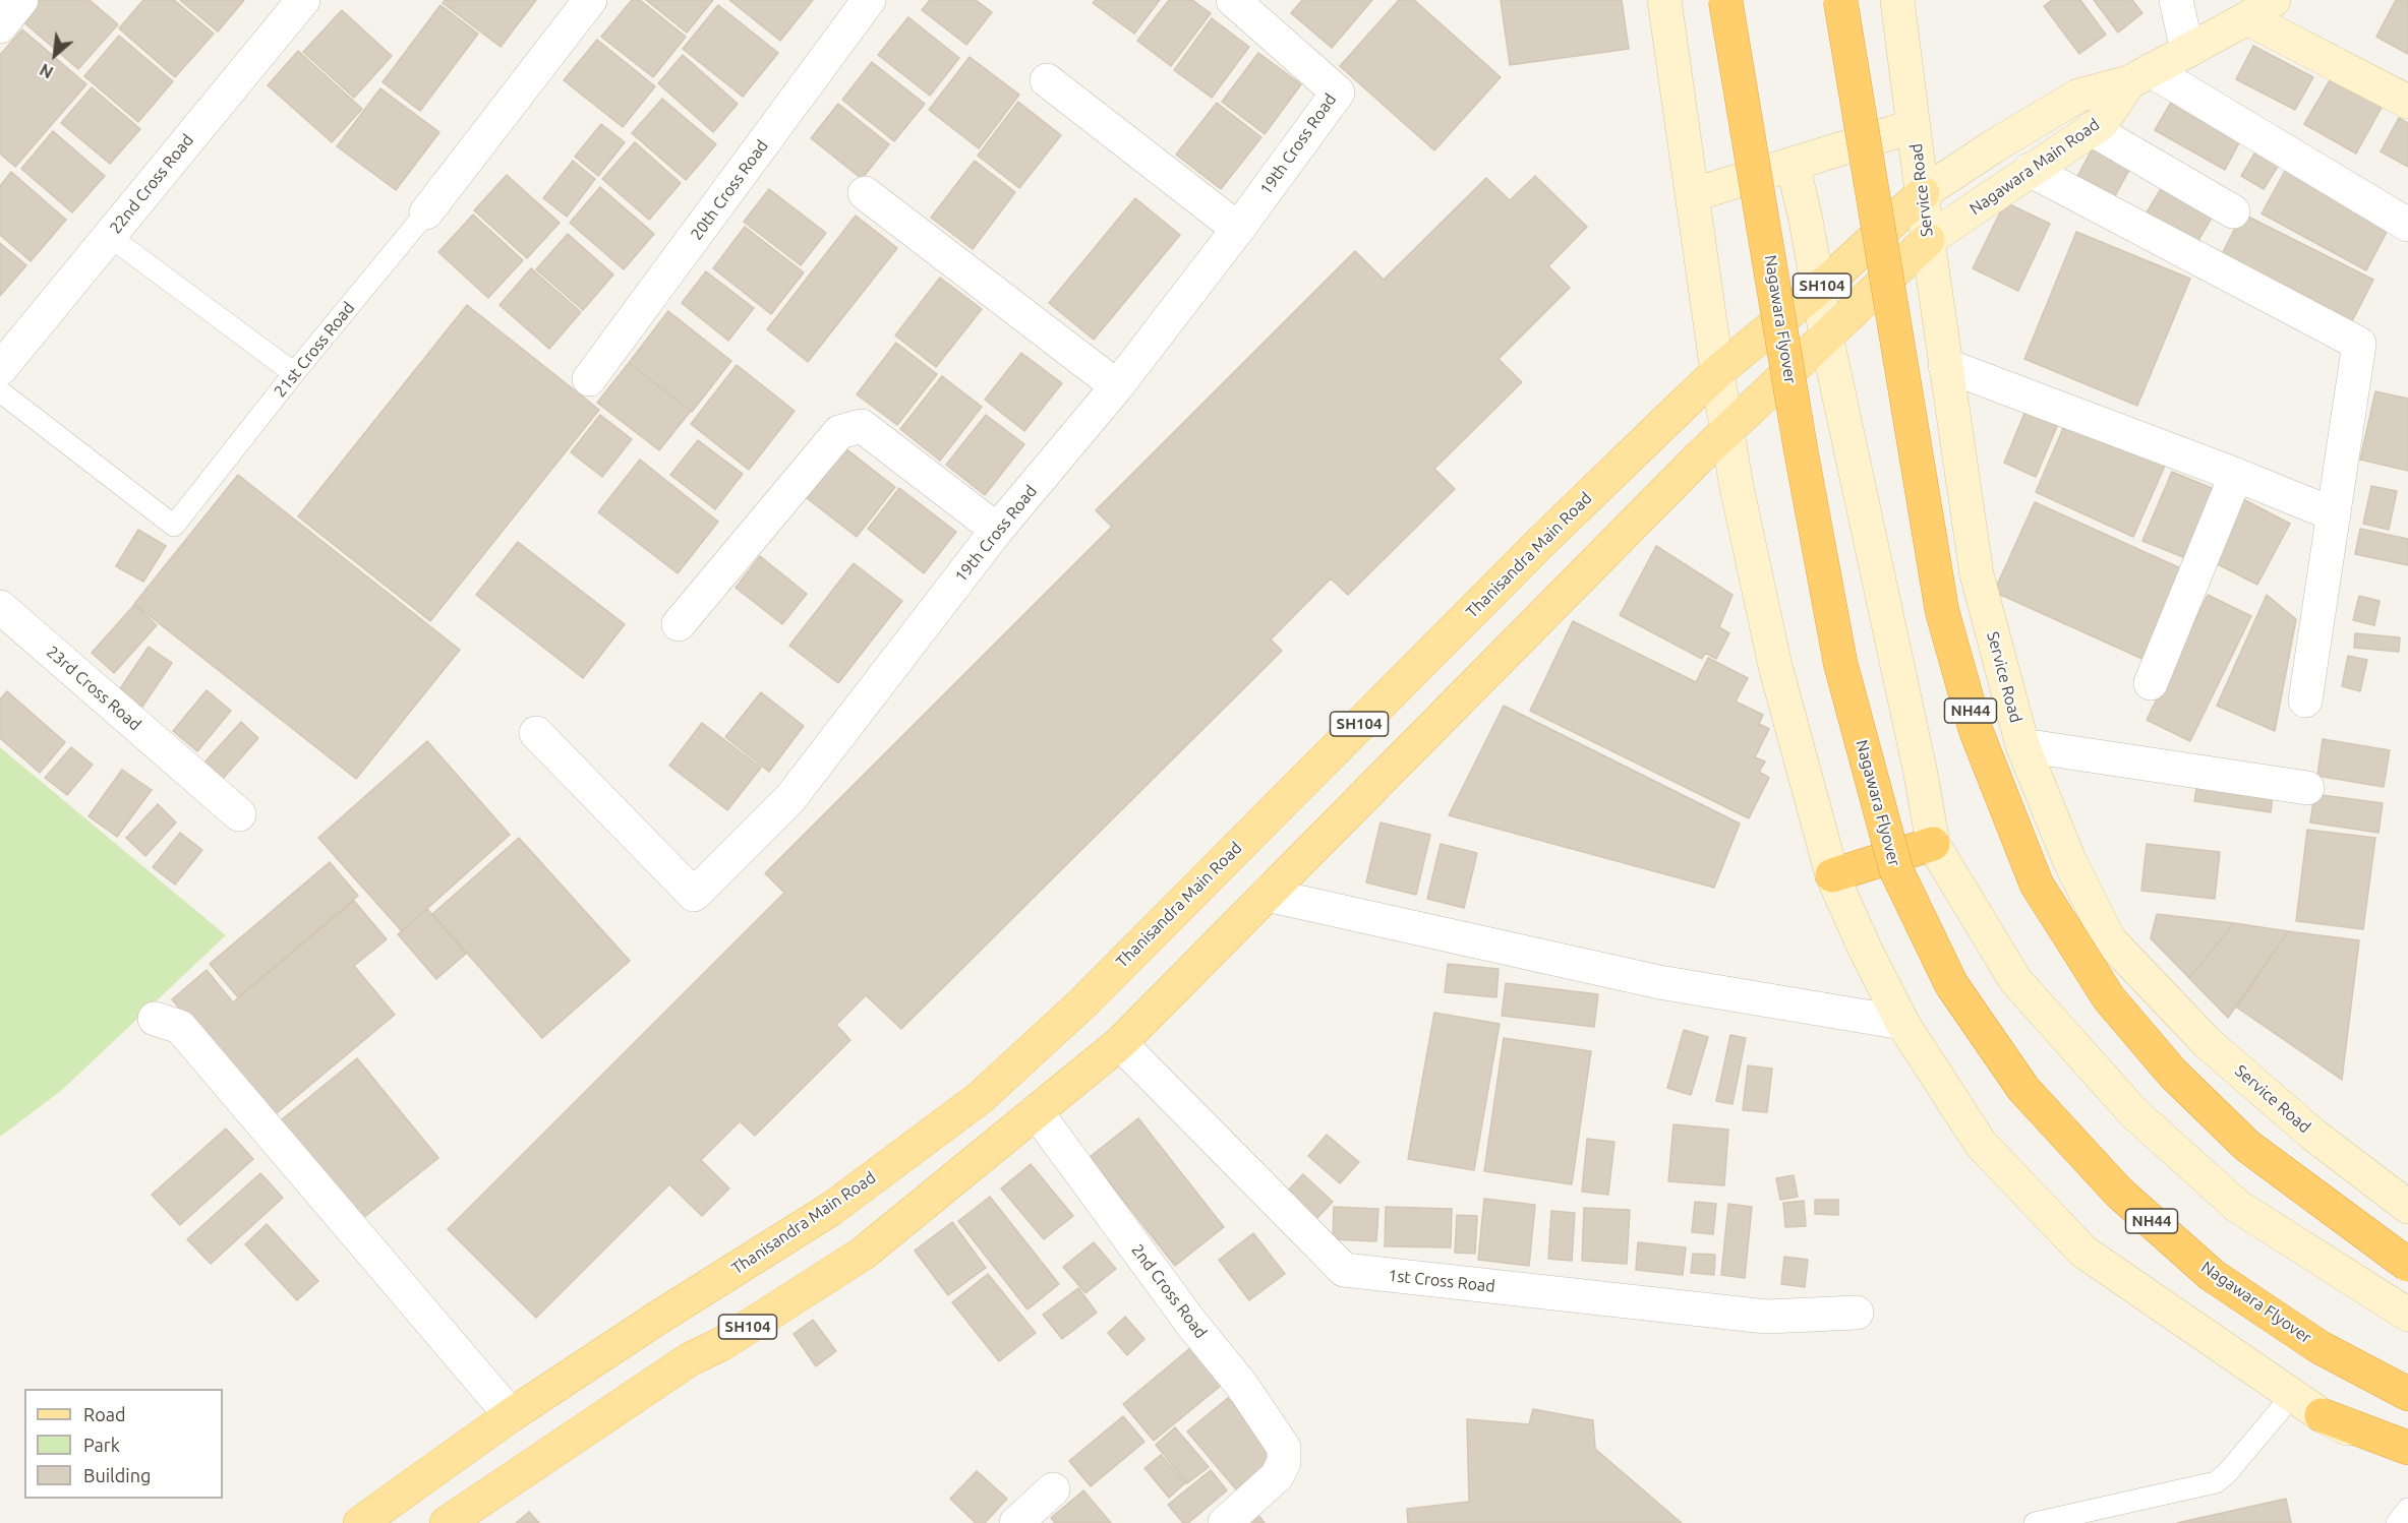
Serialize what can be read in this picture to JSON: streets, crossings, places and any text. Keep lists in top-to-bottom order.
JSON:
{
  "streets": {
    "highway": ["Nagawara Flyover", "NH44"],
    "main road": ["SH104", "Thanisandra Main Road"],
    "street": [
      "19th Cross Road",
      "Nagawara Main Road",
      "22nd Cross Road",
      "20th Cross Road",
      "Service Road",
      "21st Cross Road",
      "23rd Cross Road",
      "1st Cross Road",
      "2nd Cross Road"
    ]
  },
  "crossings": [
    ["Nagawara Main Road", "Service Road"],
    ["Nagawara Main Road", "SH104"],
    ["Nagawara Main Road", "Thanisandra Main Road"],
    ["Service Road", "SH104"],
    ["Service Road", "Thanisandra Main Road"],
    ["SH104", "1st Cross Road"],
    ["SH104", "2nd Cross Road"]
  ],
  "legend": ["Road", "Park", "Building"],
  "north": "bottom left"
}
